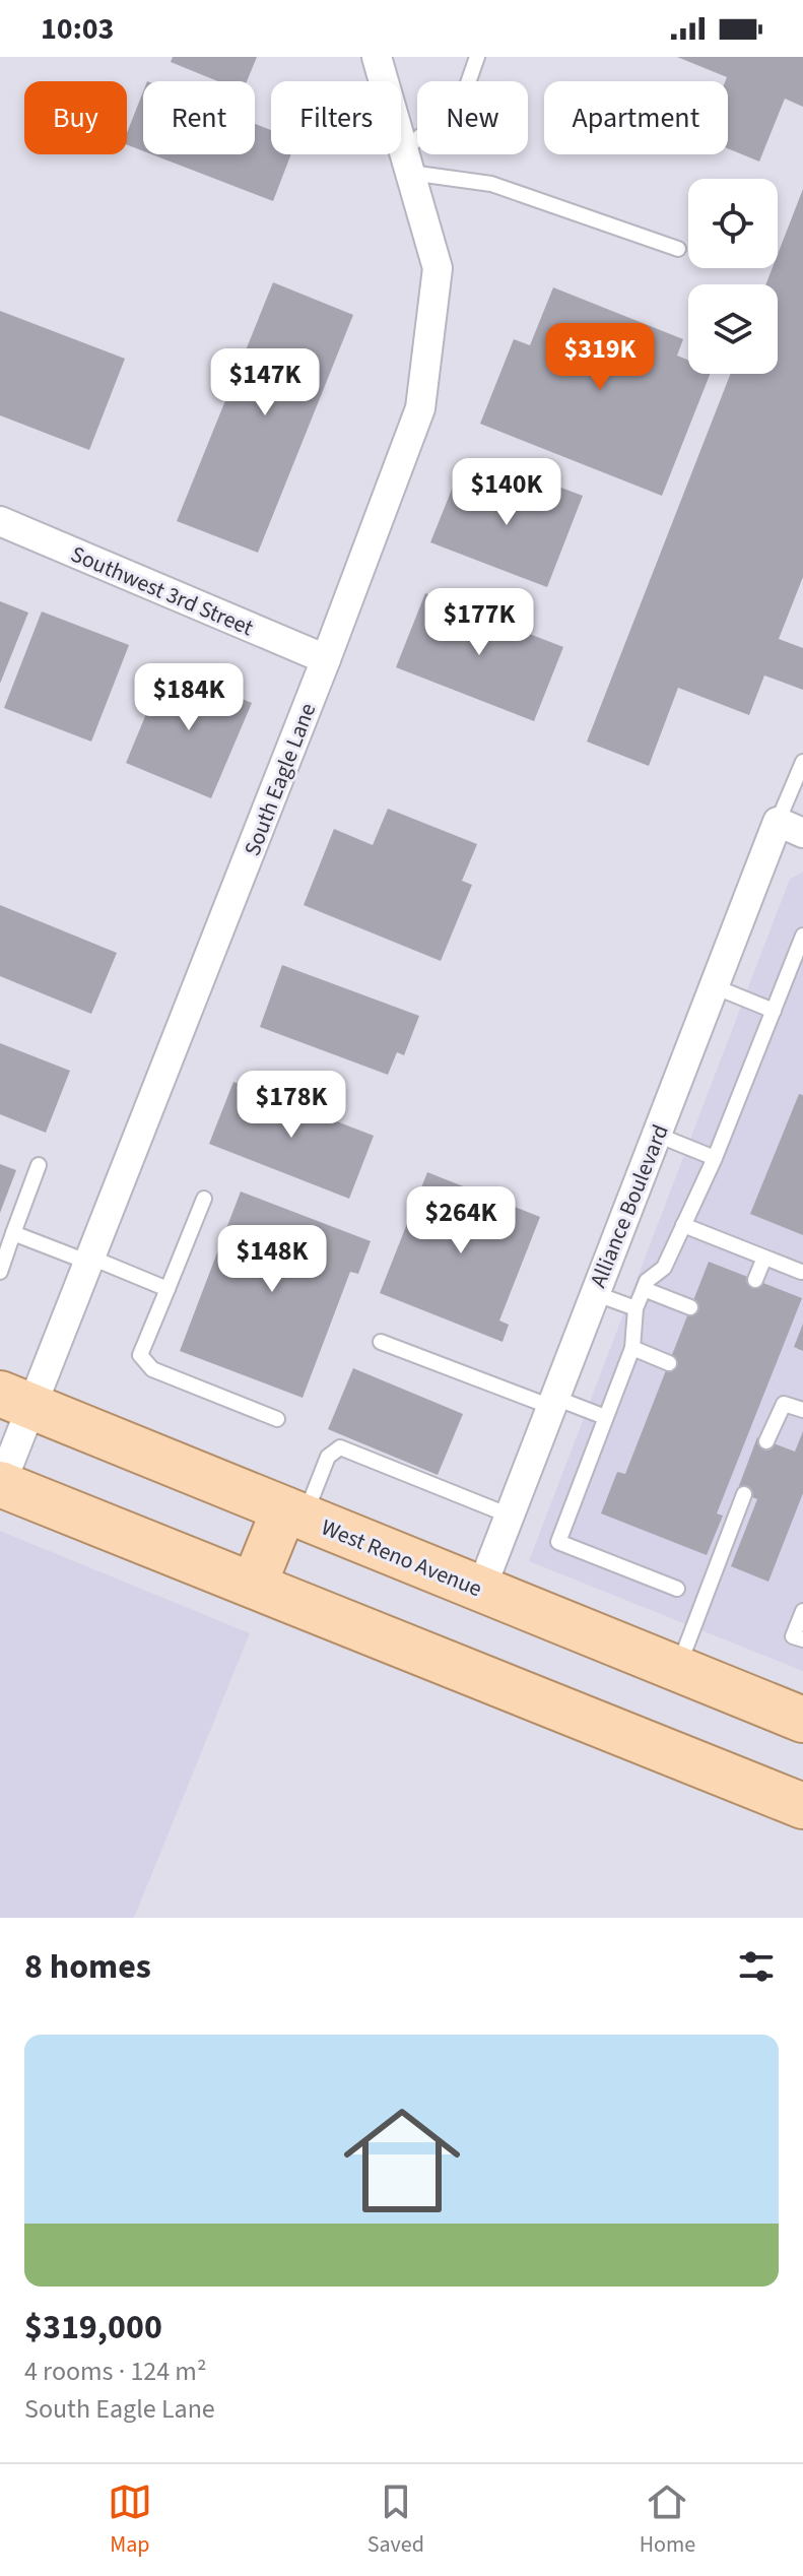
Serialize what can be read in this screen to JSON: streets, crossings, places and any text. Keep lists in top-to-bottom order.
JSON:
{
  "streets": {
    "main road": ["West Reno Avenue"],
    "street": ["Southwest 3rd Street", "South Eagle Lane", "Alliance Boulevard"]
  },
  "crossings": [
    ["Southwest 3rd Street", "South Eagle Lane"],
    ["South Eagle Lane", "West Reno Avenue"],
    ["Alliance Boulevard", "West Reno Avenue"]
  ],
  "page": {
    "status": "10:03",
    "chip": [
      "Buy",
      "Rent",
      "Filters",
      "New",
      "Apartment"
    ],
    "price": [
      "$319K",
      "$147K",
      "$140K",
      "$177K",
      "$184K",
      "$178K",
      "$264K",
      "$148K"
    ],
    "heading": "8 homes",
    "list": [
      {
        "name": "$319,000",
        "note": "4 rooms · 124 m² · South Eagle Lane"
      }
    ],
    "tabs": ["Map", "Saved", "Home"]
  }
}
